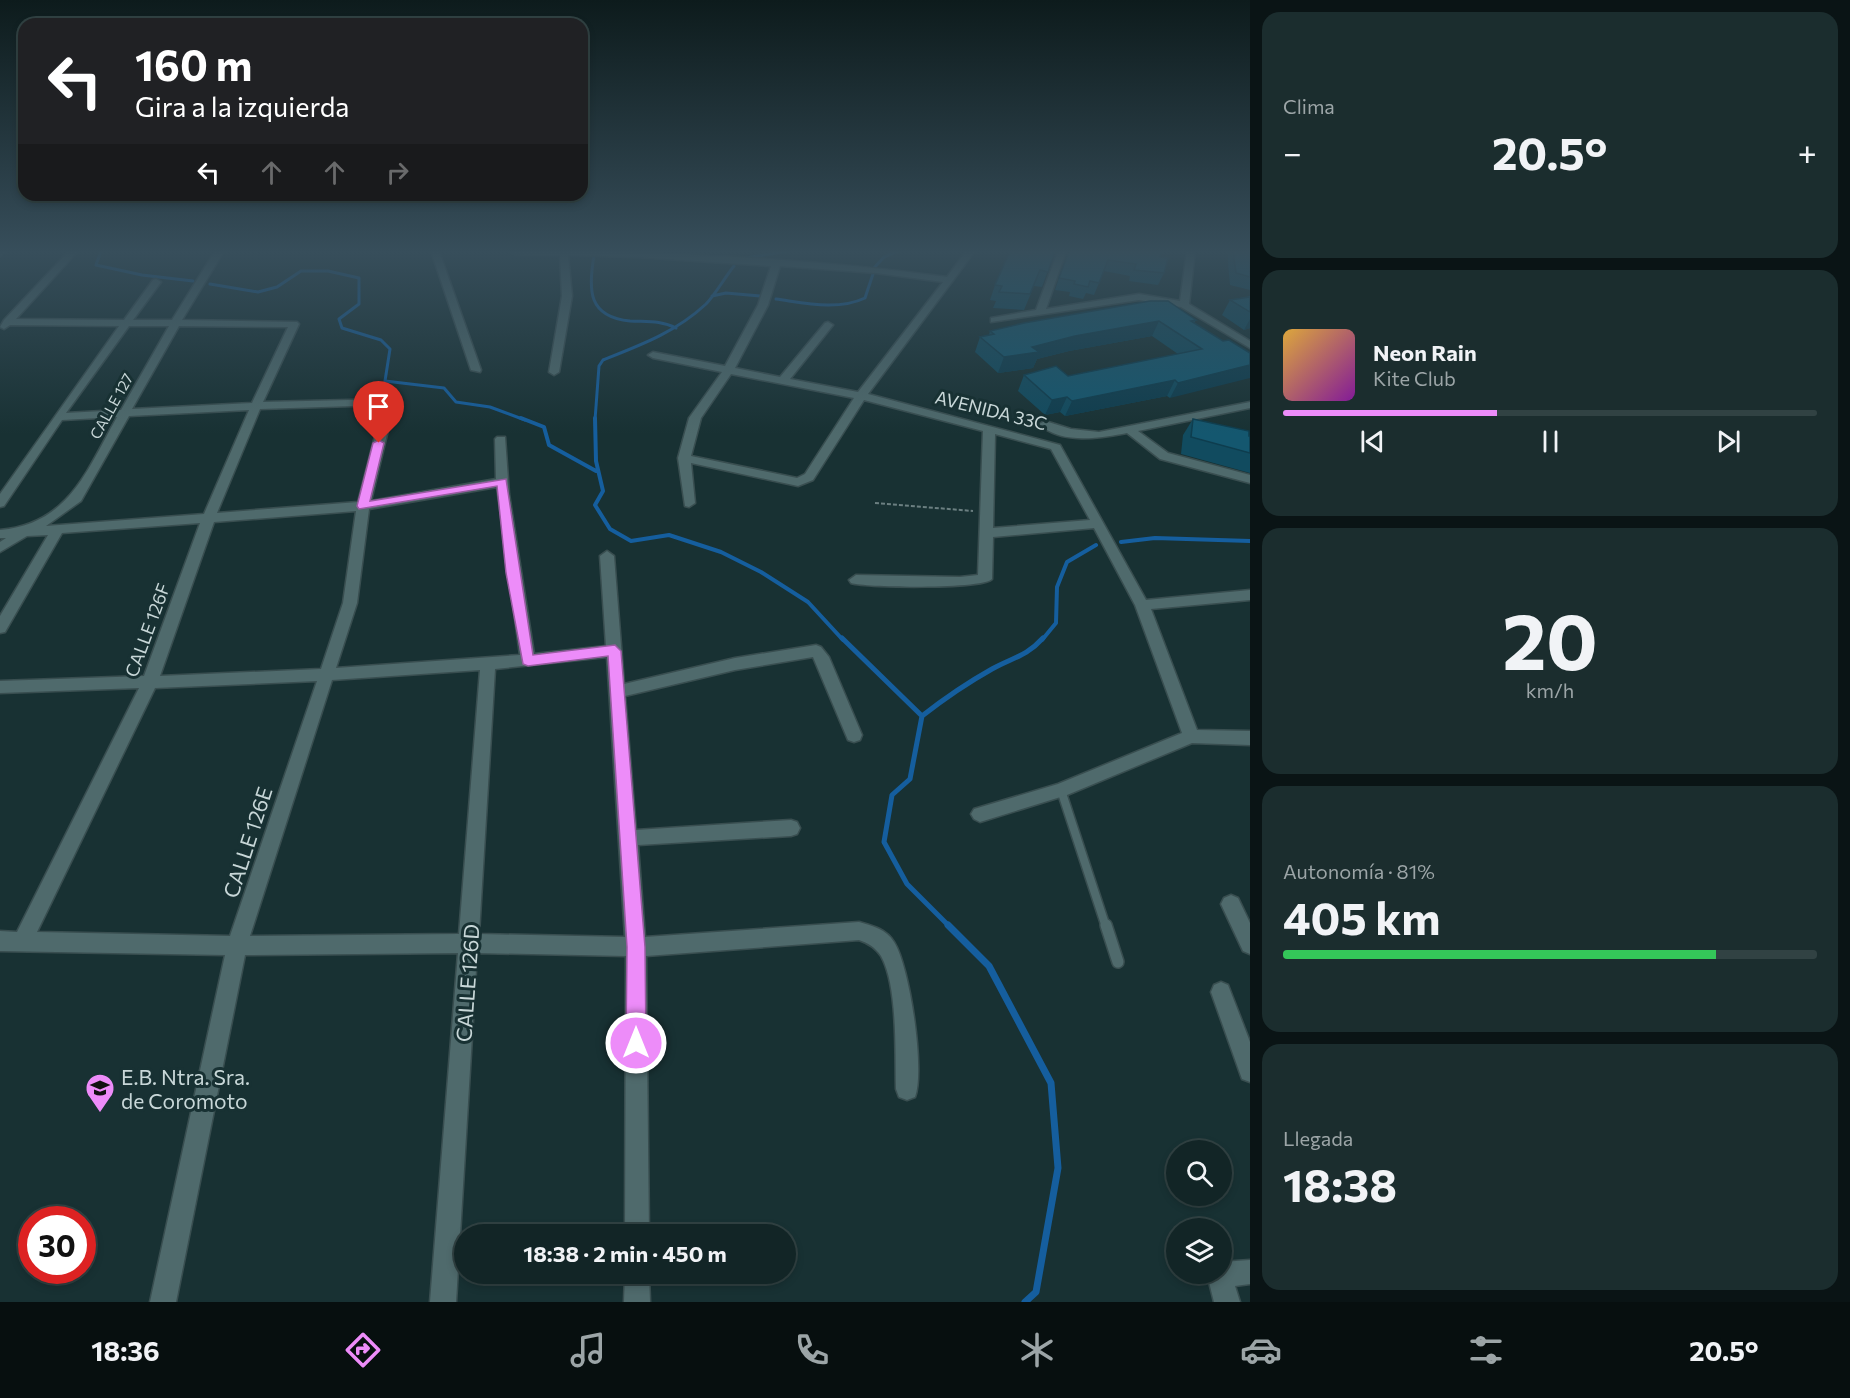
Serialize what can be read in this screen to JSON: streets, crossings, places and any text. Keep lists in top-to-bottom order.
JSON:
{
  "streets": {
    "street": [
      "CALLE 127",
      "AVENIDA 33C",
      "CALLE 126F",
      "CALLE 126E",
      "CALLE 126D"
    ]
  },
  "crossings": [
    ["CALLE 127", "CALLE 126F"],
    ["CALLE 126F", "CALLE 126E"]
  ],
  "places": {
    "school or university": ["E.B. Ntra. Sra. de Coromoto"]
  },
  "page": {
    "tile": [
      "Clima",
      ["20", "km/h"],
      ["Autonomía · 81%", "405 km"],
      ["Llegada", "18:38"]
    ],
    "turn": ["160 m", "Gira a la izquierda"],
    "heat": ["−", "20.5°", "+"],
    "song": ["Neon Rain", "Kite Club"],
    "limit": "30",
    "trip": "18:38 · 2 min · 450 m",
    "tabs": ["18:36", "20.5°"]
  }
}
